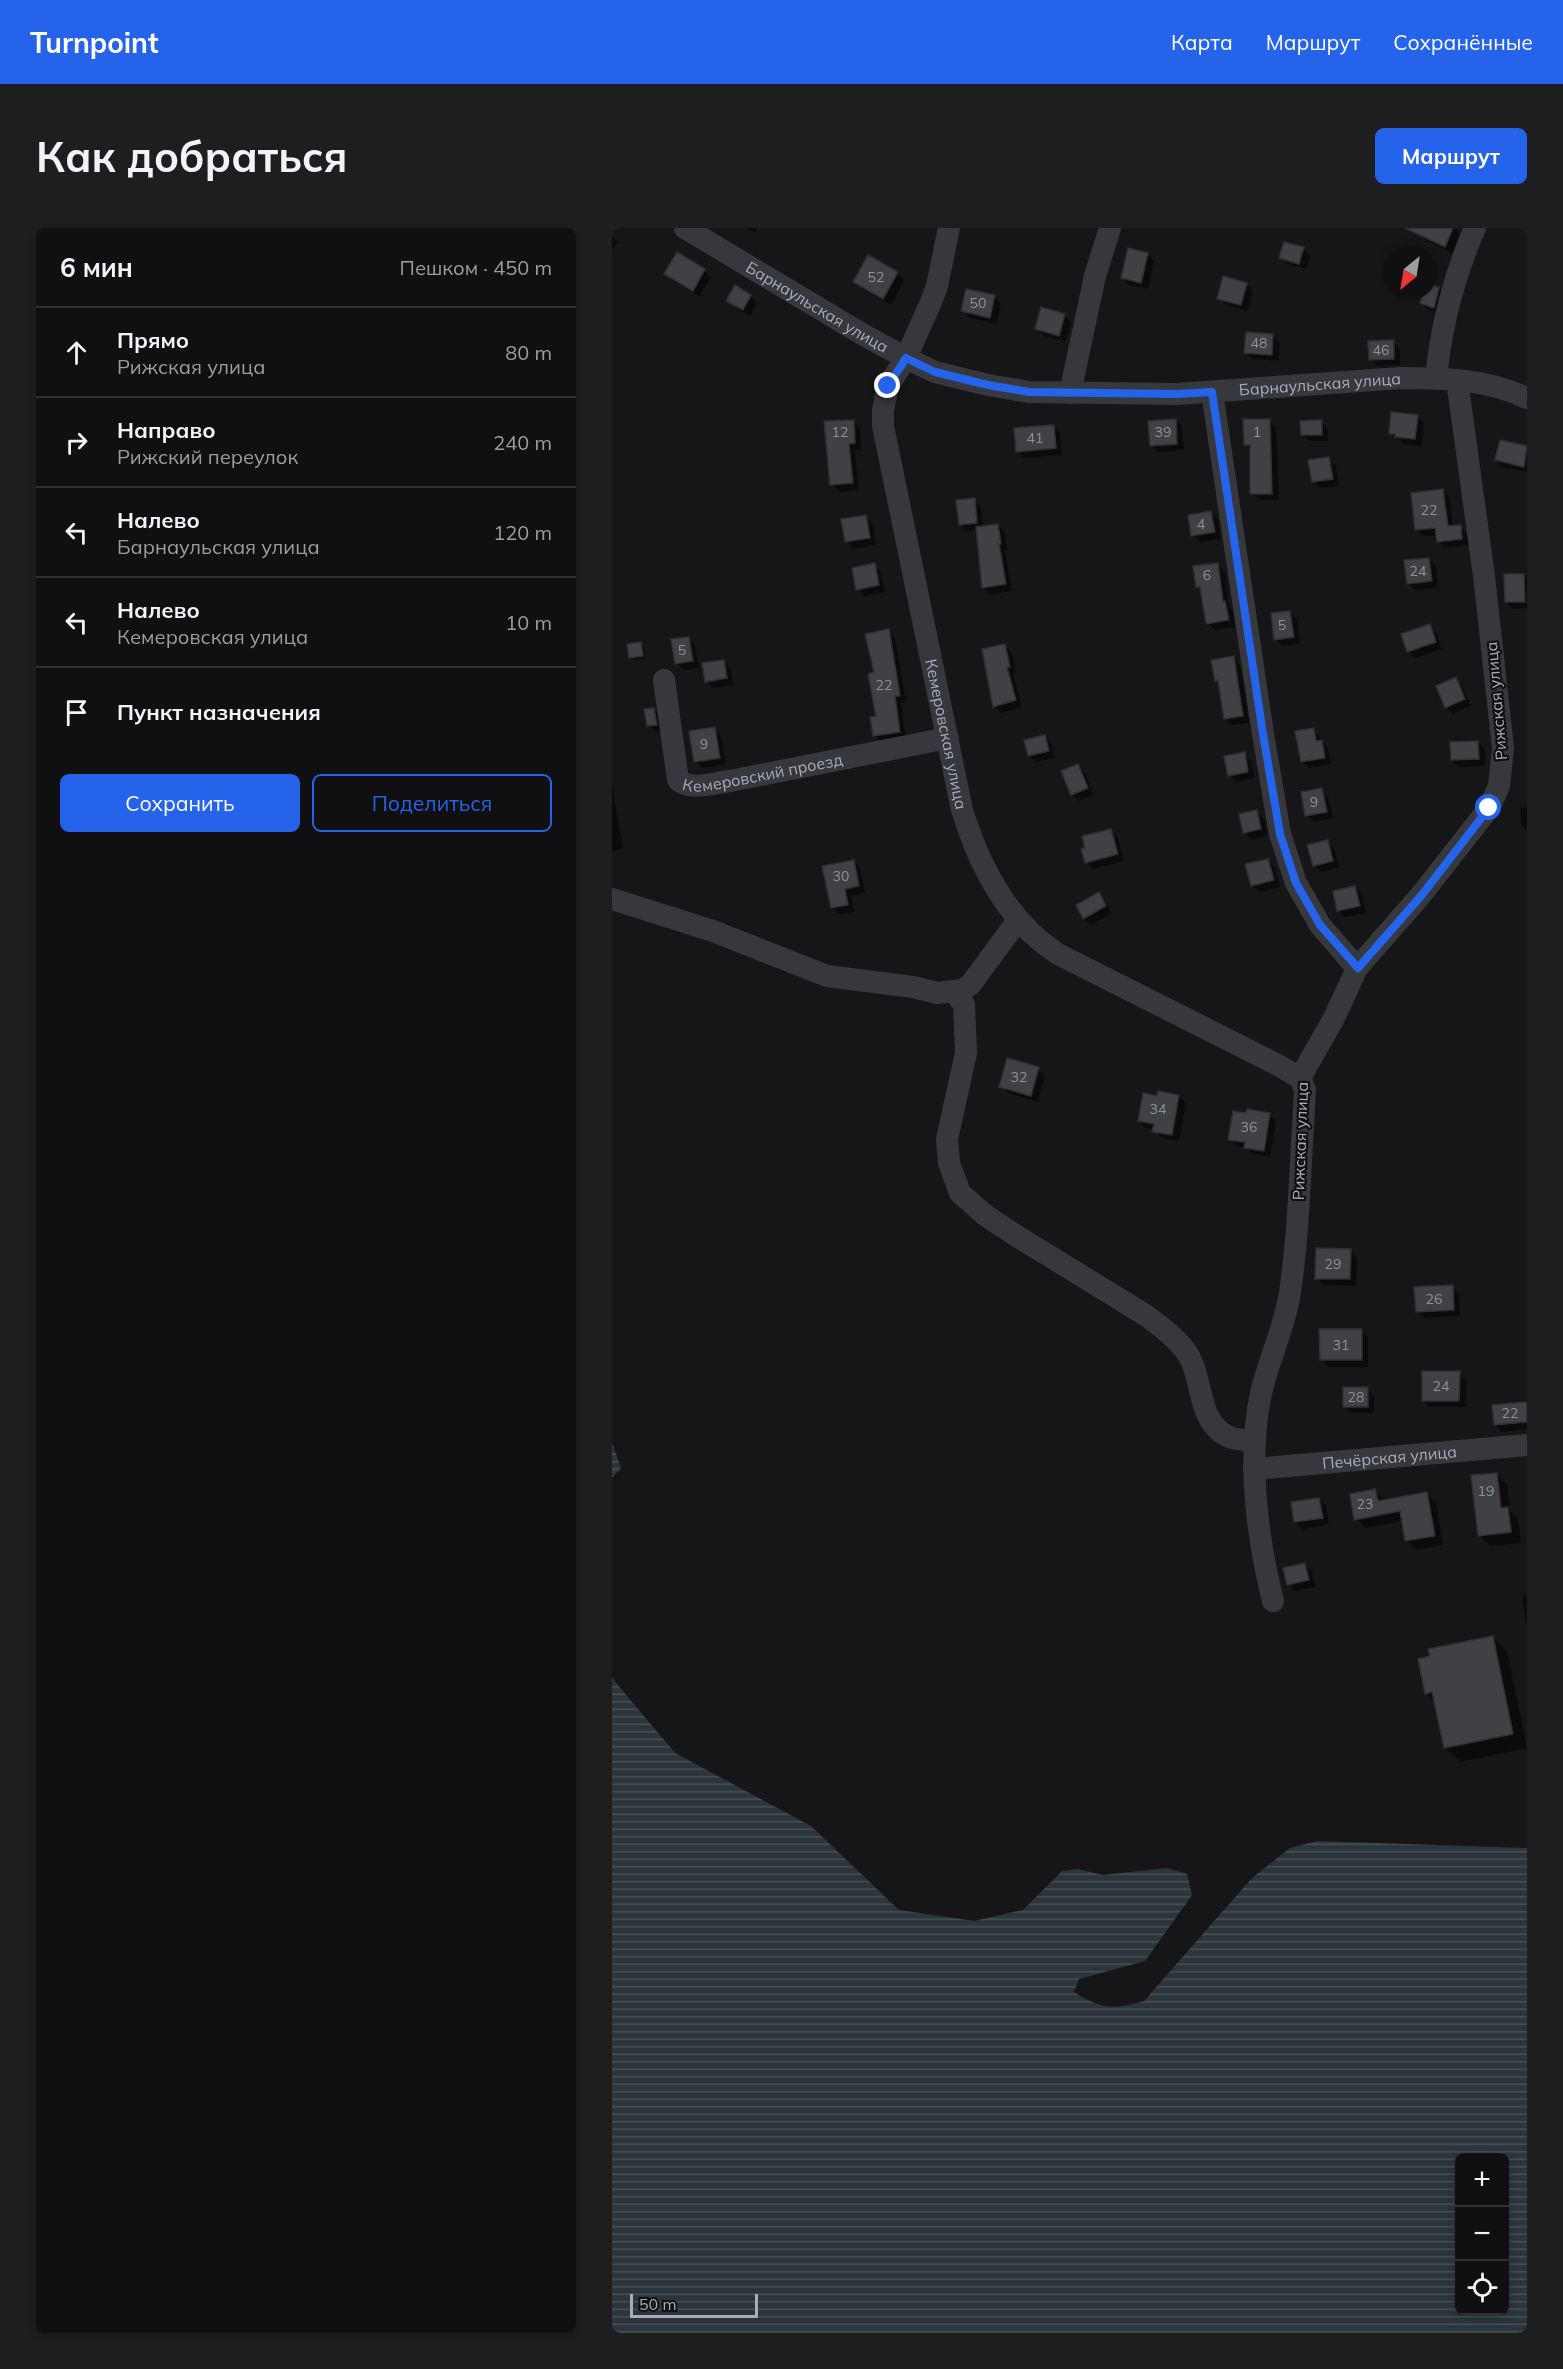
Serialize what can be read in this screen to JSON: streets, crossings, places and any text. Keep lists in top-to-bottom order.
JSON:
{
  "streets": {
    "street": [
      "Барнаульская улица",
      "Рижская улица",
      "Кемеровская улица",
      "Кемеровский проезд",
      "Печёрская улица"
    ]
  },
  "crossings": [
    ["Барнаульская улица", "Рижская улица"],
    ["Барнаульская улица", "Кемеровская улица"],
    ["Рижская улица", "Кемеровская улица"],
    ["Рижская улица", "Печёрская улица"],
    ["Кемеровская улица", "Кемеровский проезд"]
  ],
  "house_numbers": [
    "52",
    "50",
    "48",
    "46",
    "12",
    "39",
    "1",
    "41",
    "22",
    "4",
    "24",
    "6",
    "5",
    "5",
    "22",
    "9",
    "9",
    "30",
    "32",
    "34",
    "36",
    "29",
    "26",
    "31",
    "24",
    "28",
    "22",
    "19",
    "23"
  ],
  "scale_bar": "50 m",
  "north": "bottom left",
  "page": {
    "header": "Turnpoint",
    "nav": ["Карта", "Маршрут", "Сохранённые"],
    "buttons": [
      "Маршрут",
      ["Сохранить", "Поделиться"]
    ],
    "title": "Как добраться",
    "heading": ["6 мин", "Пешком · 450 m"],
    "list": [
      ["Прямо", "Рижская улица", "80 m"],
      ["Направо", "Рижский переулок", "240 m"],
      ["Налево", "Барнаульская улица", "120 m"],
      ["Налево", "Кемеровская улица", "10 m"],
      "Пункт назначения"
    ],
    "map_buttons": ["+", "−"],
    "scale": "50 m"
  }
}
